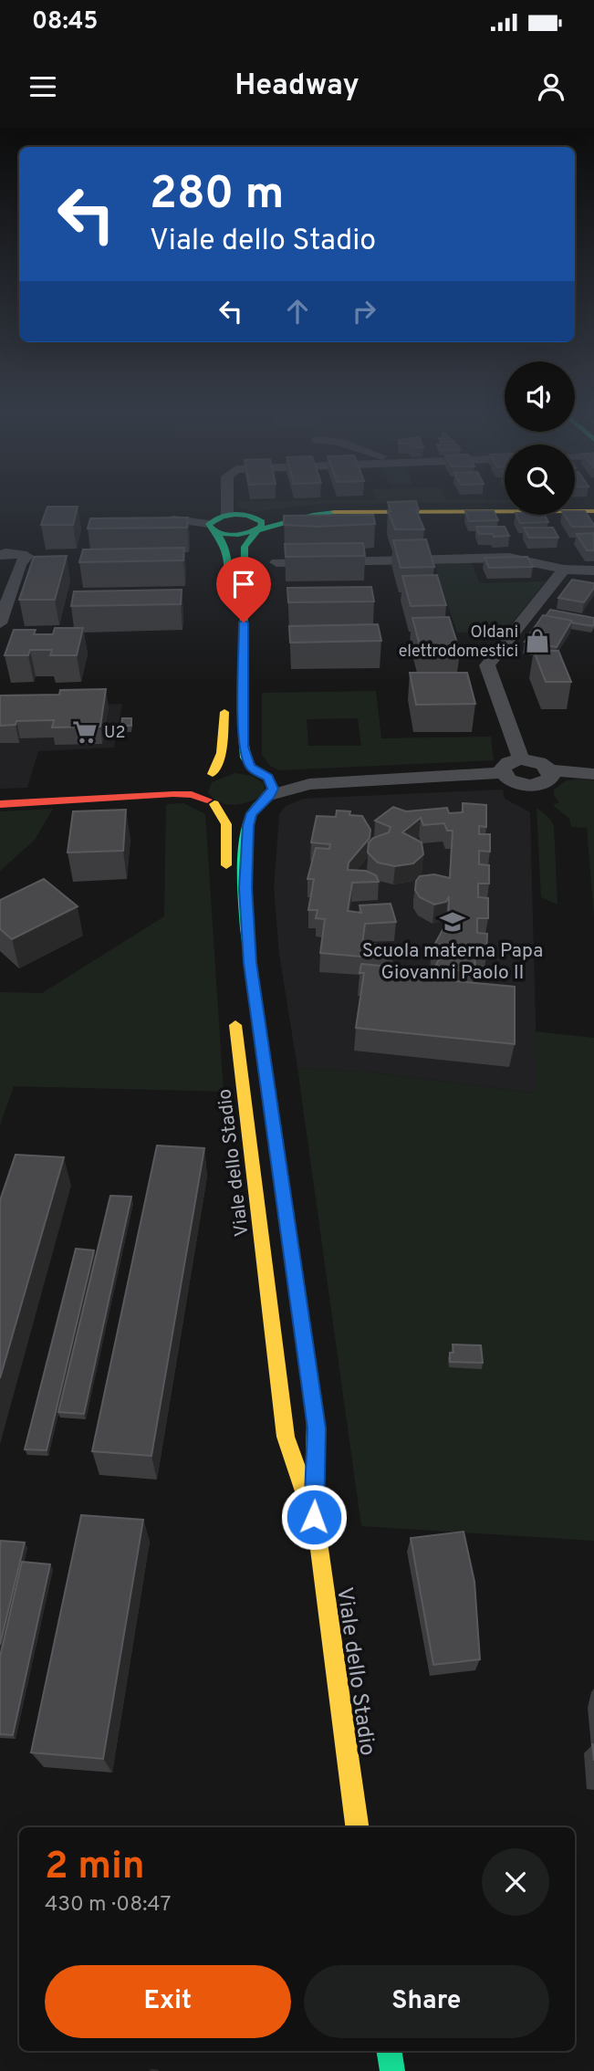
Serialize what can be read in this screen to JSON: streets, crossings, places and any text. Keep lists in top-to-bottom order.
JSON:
{
  "streets": {
    "street": ["Viale dello Stadio"]
  },
  "places": {
    "shop": ["Oldani elettrodomestici"],
    "supermarket": ["U2"],
    "school or university": ["Scuola materna Papa Giovanni Paolo II"]
  },
  "page": {
    "status": "08:45",
    "header": "Headway",
    "turn": ["280 m", "Viale dello Stadio"],
    "heading": ["2 min", "430 m · 08:47"],
    "buttons": ["Exit", "Share"]
  }
}
